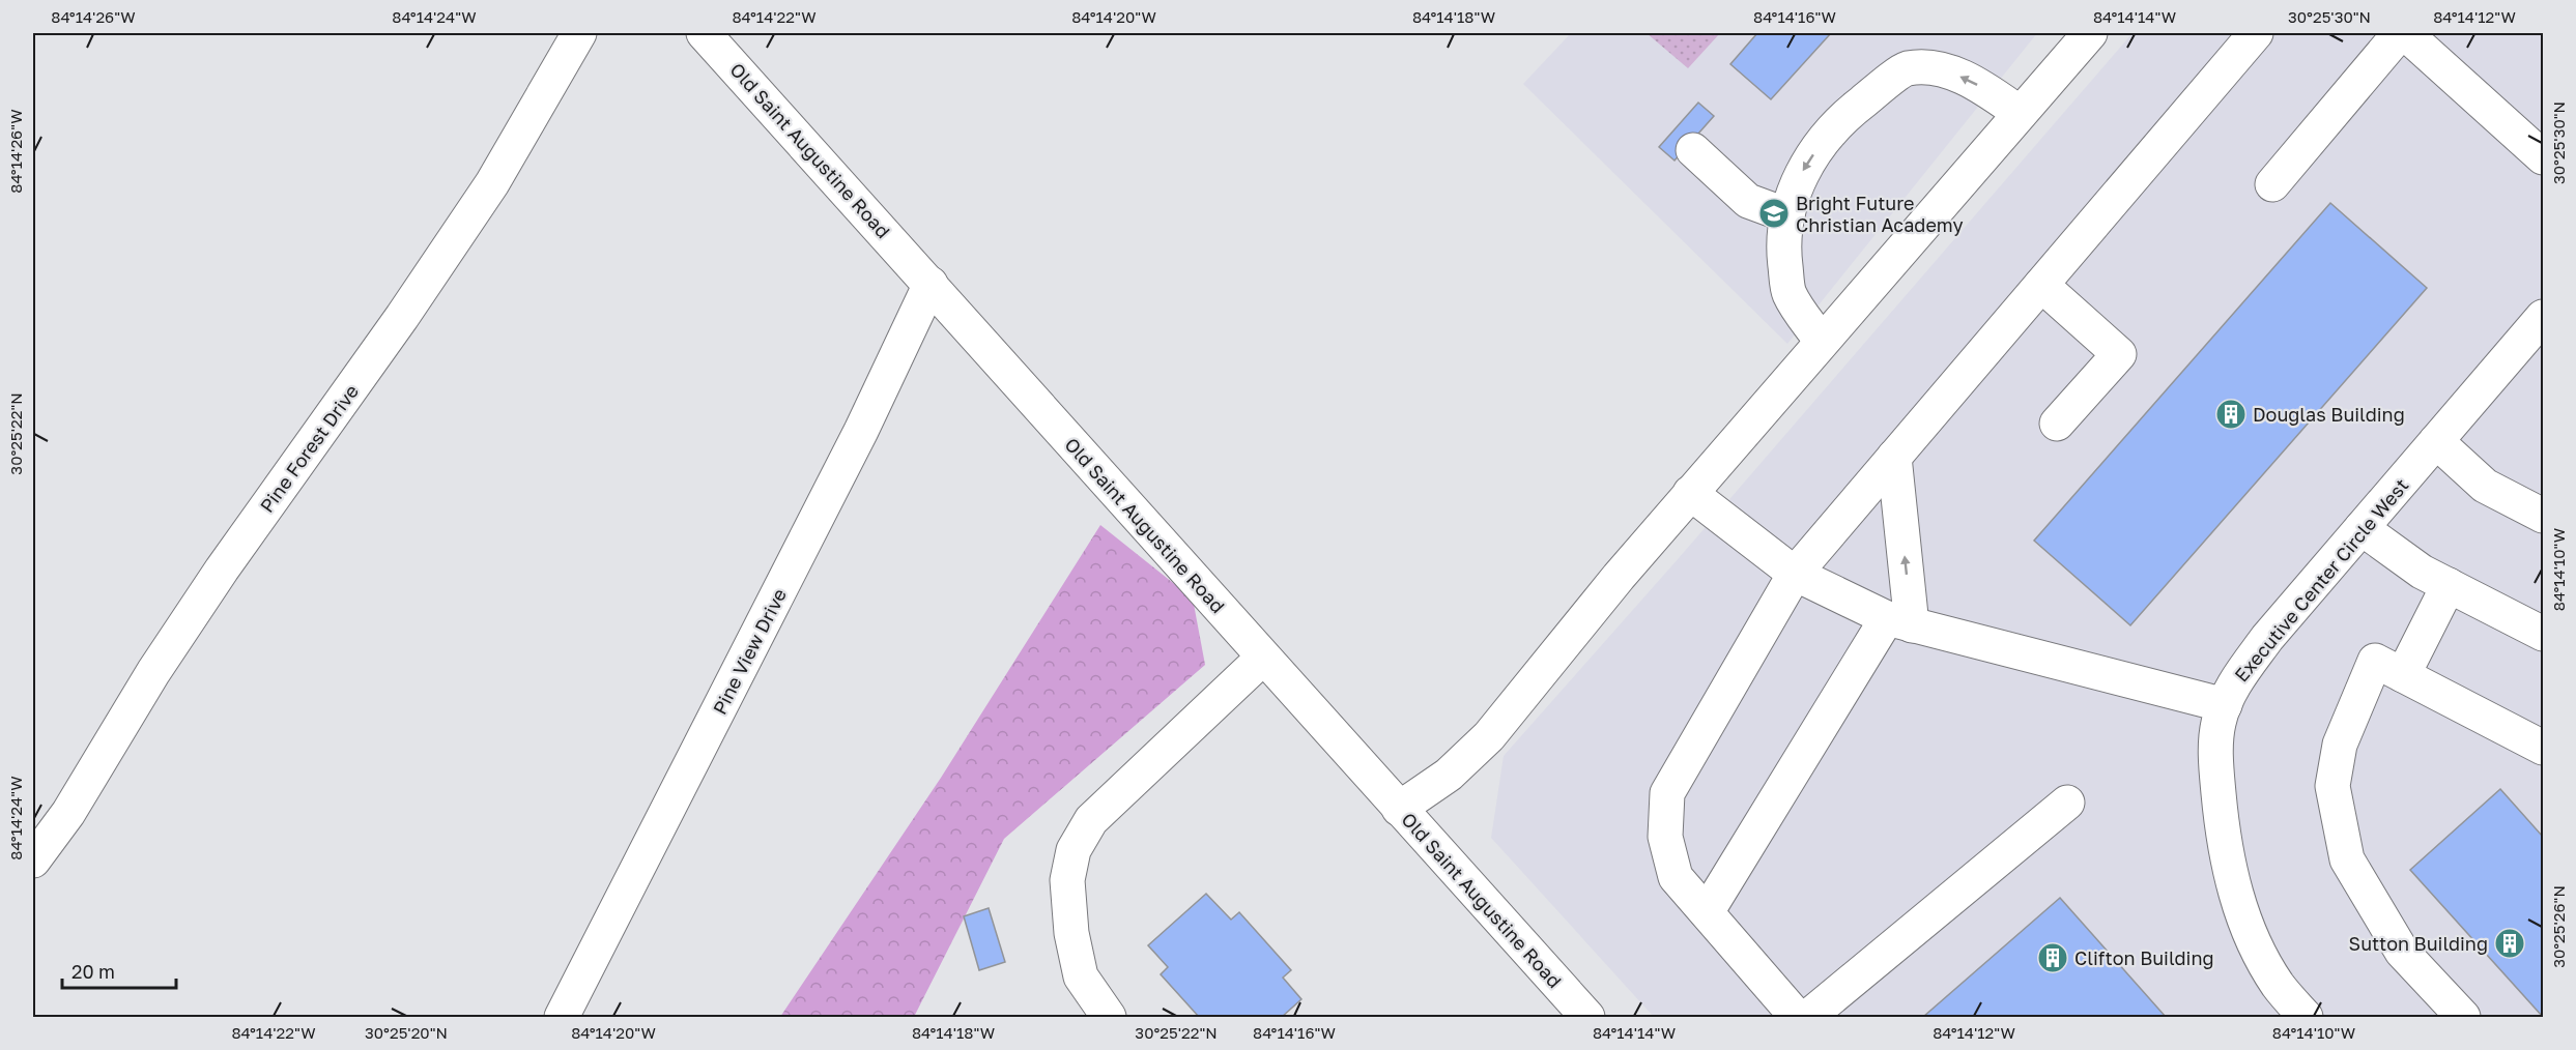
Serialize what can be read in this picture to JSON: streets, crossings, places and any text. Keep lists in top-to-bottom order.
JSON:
{
  "streets": {
    "street": [
      "Old Saint Augustine Road",
      "Pine Forest Drive",
      "Executive Center Circle West",
      "Pine View Drive"
    ]
  },
  "crossings": [
    ["Old Saint Augustine Road", "Pine View Drive"]
  ],
  "places": {
    "school or university": ["Bright Future Christian Academy"],
    "building": ["Douglas Building", "Sutton Building", "Clifton Building"]
  },
  "scale_bar": "20 m",
  "coordinates": [
    "84°14'26\"W",
    "84°14'24\"W",
    "84°14'22\"W",
    "84°14'20\"W",
    "84°14'18\"W",
    "84°14'16\"W",
    "84°14'14\"W",
    "30°25'30\"N",
    "84°14'12\"W",
    "30°25'22\"N",
    "84°14'10\"W",
    "30°25'26\"N",
    "30°25'20\"N"
  ]
}
